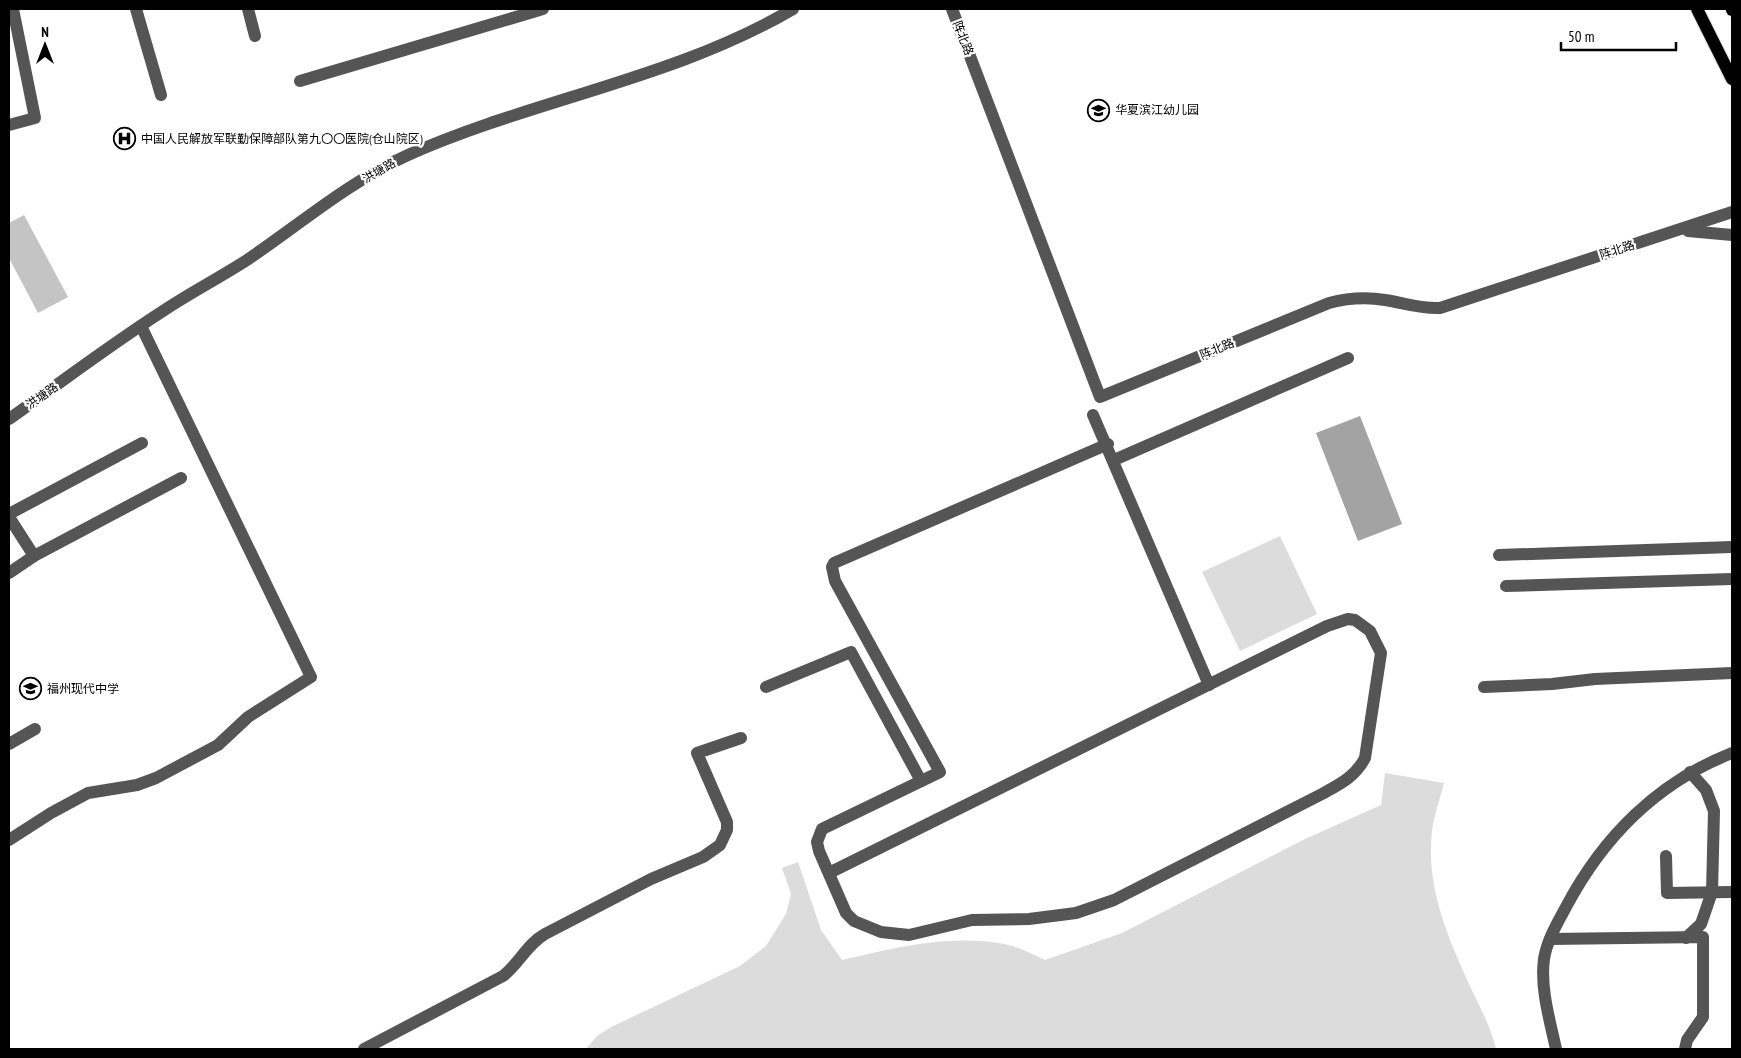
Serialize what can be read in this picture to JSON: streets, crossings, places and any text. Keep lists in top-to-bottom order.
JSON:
{
  "streets": {
    "street": ["阵北路", "洪塘路"]
  },
  "places": {
    "school or university": ["华夏滨江幼儿园", "福州现代中学"],
    "hospital": ["中国人民解放军联勤保障部队第九〇〇医院(仓山院区)"]
  },
  "scale_bar": "50 m",
  "north": "top"
}
